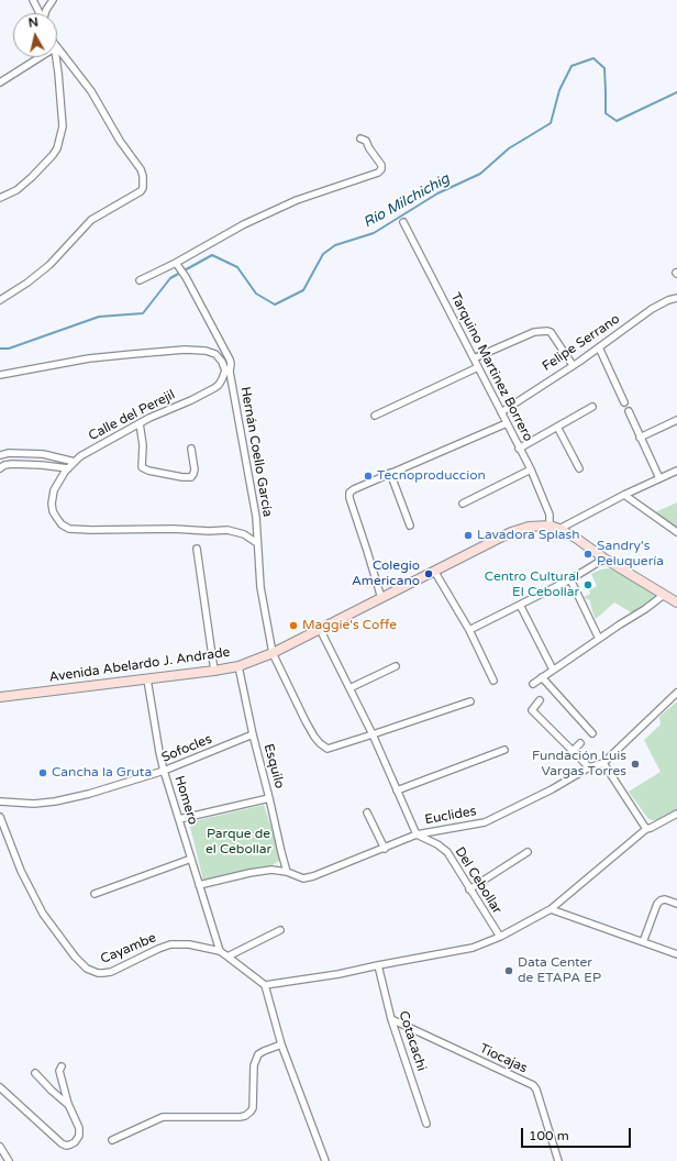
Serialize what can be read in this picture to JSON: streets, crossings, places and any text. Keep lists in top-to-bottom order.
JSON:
{
  "streets": {
    "street": [
      "Felipe Serrano",
      "Tarquino Martinez Borrero",
      "Calle del Perejil",
      "Hernán Coello García",
      "Avenida Abelardo J. Andrade",
      "Sofocles",
      "Esquilo",
      "Homero",
      "Euclides",
      "Del Cebollar",
      "Cayambe",
      "Cotacachi",
      "Tiocajas"
    ]
  },
  "crossings": [
    ["Felipe Serrano", "Tarquino Martinez Borrero"],
    ["Tarquino Martinez Borrero", "Avenida Abelardo J. Andrade"],
    ["Calle del Perejil", "Hernán Coello García"],
    ["Hernán Coello García", "Avenida Abelardo J. Andrade"],
    ["Avenida Abelardo J. Andrade", "Esquilo"],
    ["Avenida Abelardo J. Andrade", "Homero"],
    ["Sofocles", "Esquilo"],
    ["Sofocles", "Homero"],
    ["Esquilo", "Euclides"],
    ["Homero", "Euclides"],
    ["Homero", "Cayambe"],
    ["Euclides", "Del Cebollar"],
    ["Cotacachi", "Tiocajas"]
  ],
  "water": ["Río Milchichig"],
  "parks": ["Parque de el Cebollar"],
  "places": [
    "Tecnoproduccion",
    "Lavadora Splash",
    "Sandry's Peluquería",
    "Colegio Americano",
    "Centro Cultural El Cebollar",
    "Maggie's Coffe",
    "Fundación Luis Vargas Torres",
    "Cancha la Gruta",
    "Data Center de ETAPA EP"
  ],
  "scale_bar": "100 m",
  "north": "top"
}
